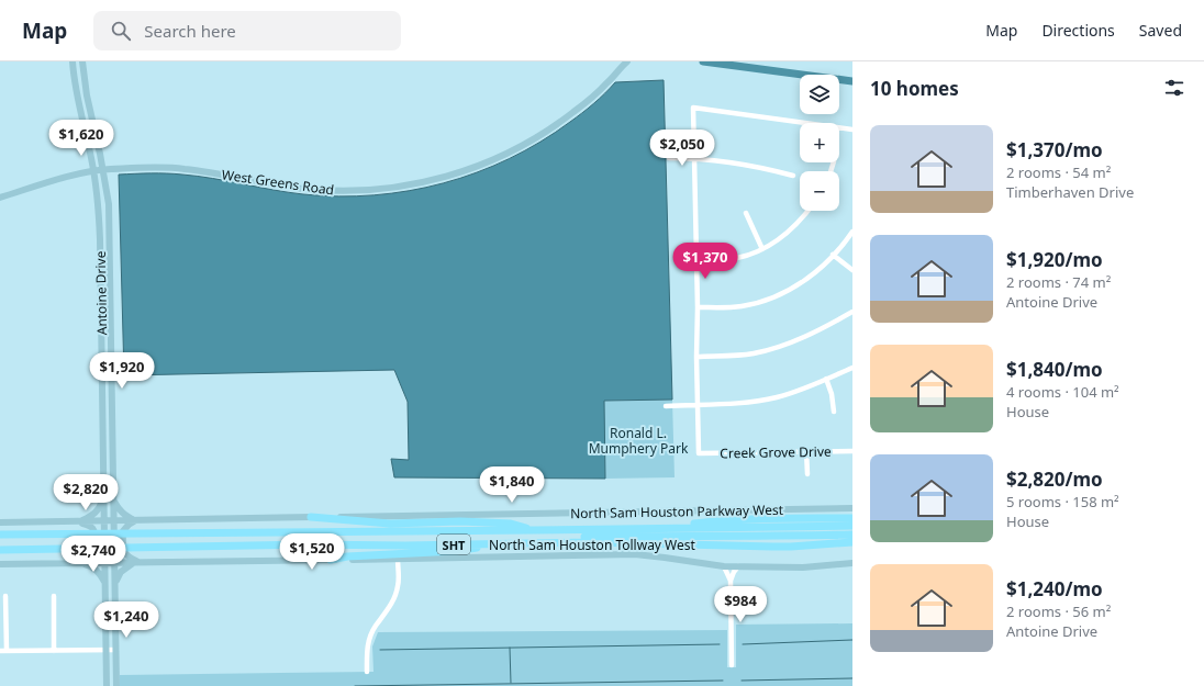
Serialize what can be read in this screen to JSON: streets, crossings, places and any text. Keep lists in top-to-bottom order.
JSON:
{
  "streets": {
    "highway": ["SHT", "North Sam Houston Tollway West"],
    "main road": ["West Greens Road", "Antoine Drive", "North Sam Houston Parkway West"],
    "street": ["Creek Grove Drive"]
  },
  "crossings": [
    ["West Greens Road", "Antoine Drive"],
    ["Antoine Drive", "North Sam Houston Parkway West"]
  ],
  "parks": ["Ronald L. Mumphery Park"],
  "page": {
    "header": "Map",
    "search": "Search here",
    "nav": ["Map", "Directions", "Saved"],
    "heading": "10 homes",
    "map_buttons": ["+", "−"],
    "list": [
      {
        "name": "$1,370/mo",
        "note": "2 rooms · 54 m² · Timberhaven Drive"
      },
      {
        "name": "$1,920/mo",
        "note": "2 rooms · 74 m² · Antoine Drive"
      },
      {
        "name": "$1,840/mo",
        "note": "4 rooms · 104 m² · House"
      },
      {
        "name": "$2,820/mo",
        "note": "5 rooms · 158 m² · House"
      },
      {
        "name": "$1,240/mo",
        "note": "2 rooms · 56 m² · Antoine Drive"
      }
    ],
    "price": [
      "$1,620",
      "$2,050",
      "$1,370",
      "$1,920",
      "$1,840",
      "$2,820",
      "$1,520",
      "$2,740",
      "$984",
      "$1,240"
    ]
  }
}
